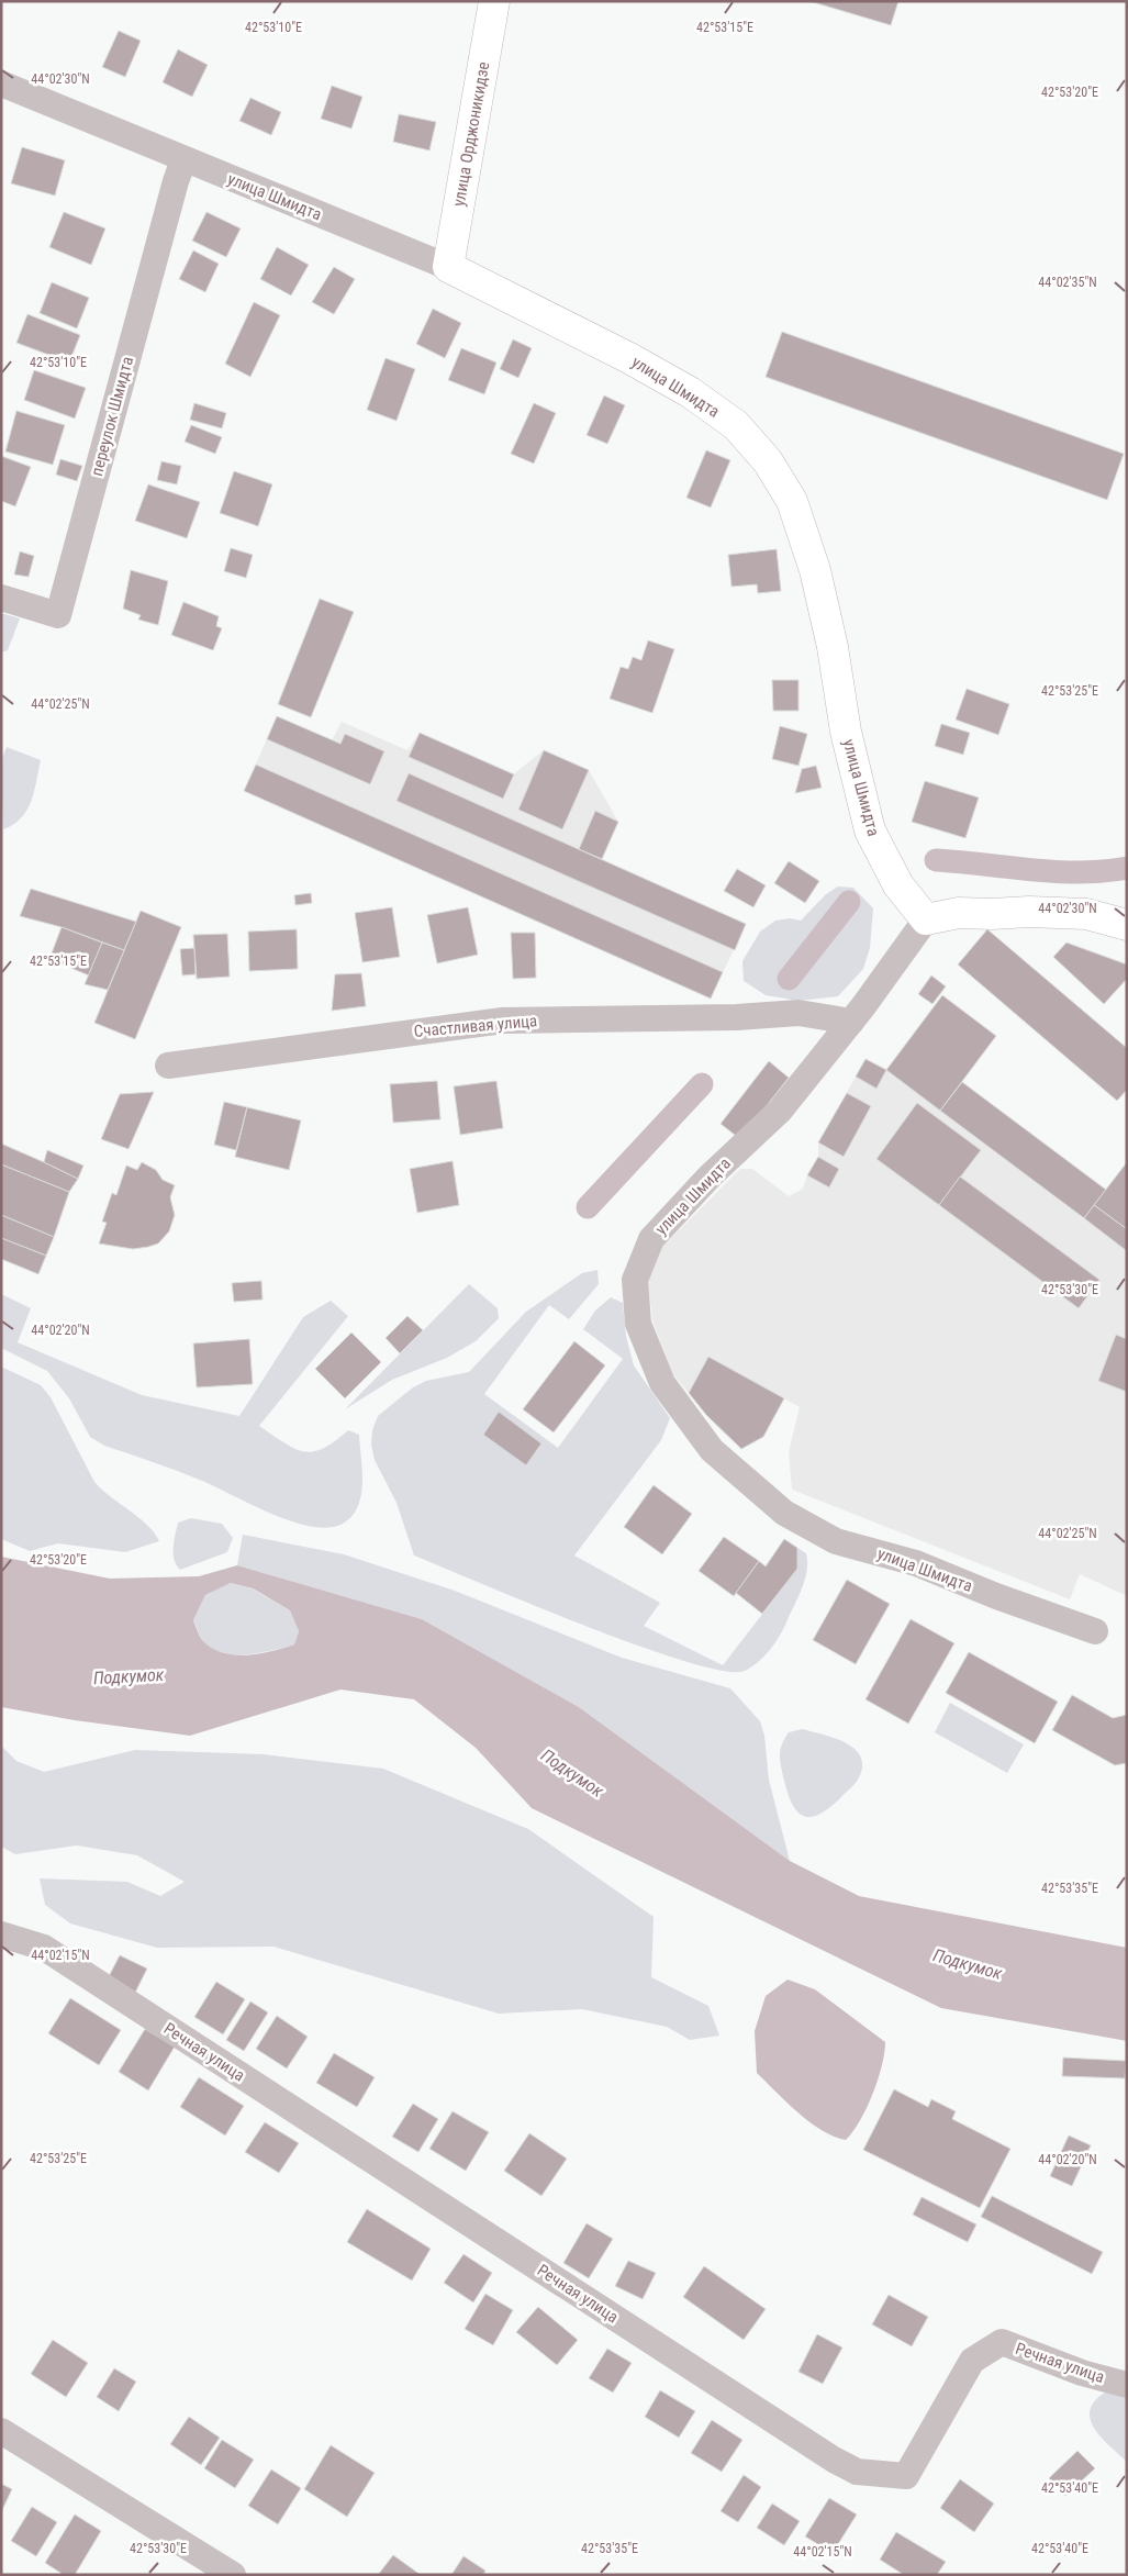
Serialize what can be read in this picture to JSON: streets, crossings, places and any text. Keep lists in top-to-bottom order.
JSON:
{
  "streets": {
    "street": [
      "улица Орджоникидзе",
      "улица Шмидта",
      "переулок Шмидта",
      "Счастливая улица",
      "Речная улица"
    ]
  },
  "crossings": [
    ["улица Орджоникидзе", "улица Шмидта"],
    ["улица Шмидта", "переулок Шмидта"],
    ["улица Шмидта", "Счастливая улица"]
  ],
  "water": ["Подкумок"],
  "coordinates": [
    "42°53'10\"E",
    "42°53'15\"E",
    "44°02'30\"N",
    "42°53'20\"E",
    "44°02'35\"N",
    "42°53'25\"E",
    "44°02'25\"N",
    "42°53'30\"E",
    "44°02'20\"N",
    "42°53'35\"E",
    "44°02'15\"N",
    "42°53'40\"E"
  ]
}
